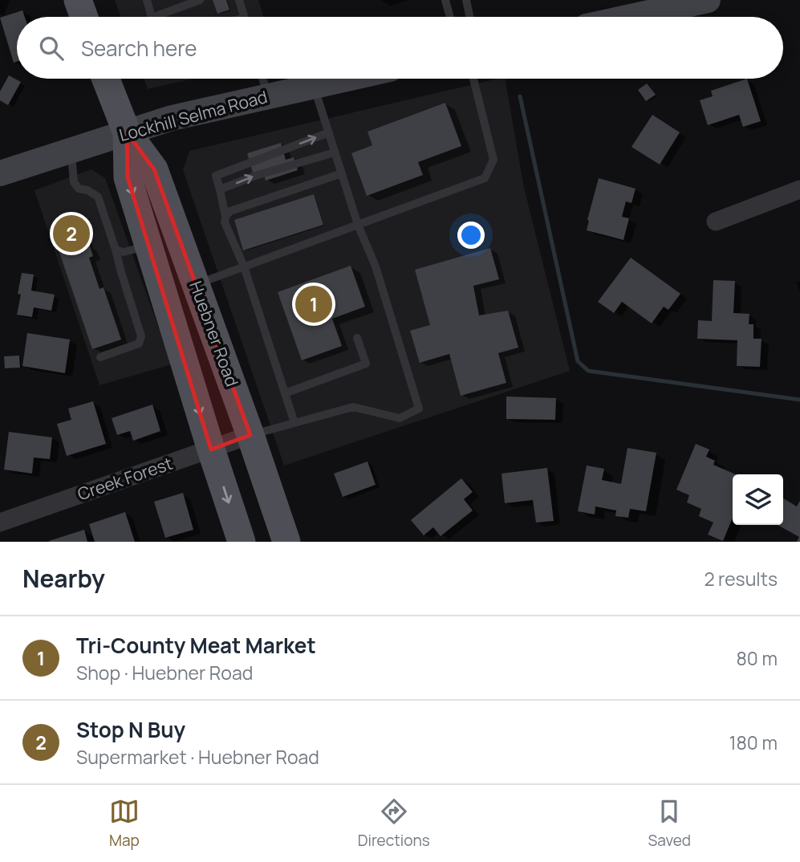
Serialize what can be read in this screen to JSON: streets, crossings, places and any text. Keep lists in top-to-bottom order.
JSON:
{
  "streets": {
    "main road": ["Lockhill Selma Road", "Huebner Road"],
    "street": ["Creek Forest"]
  },
  "crossings": [
    ["Lockhill Selma Road", "Huebner Road"],
    ["Huebner Road", "Creek Forest"]
  ],
  "page": {
    "search": "Search here",
    "pins": ["2", "1"],
    "heading": ["Nearby", "2 results"],
    "list": [
      {
        "mark": "1",
        "name": "Tri-County Meat Market",
        "note": "Shop · Huebner Road",
        "value": "80 m"
      },
      {
        "mark": "2",
        "name": "Stop N Buy",
        "note": "Supermarket · Huebner Road",
        "value": "180 m"
      }
    ],
    "nav": ["Map", "Directions", "Saved"]
  }
}
